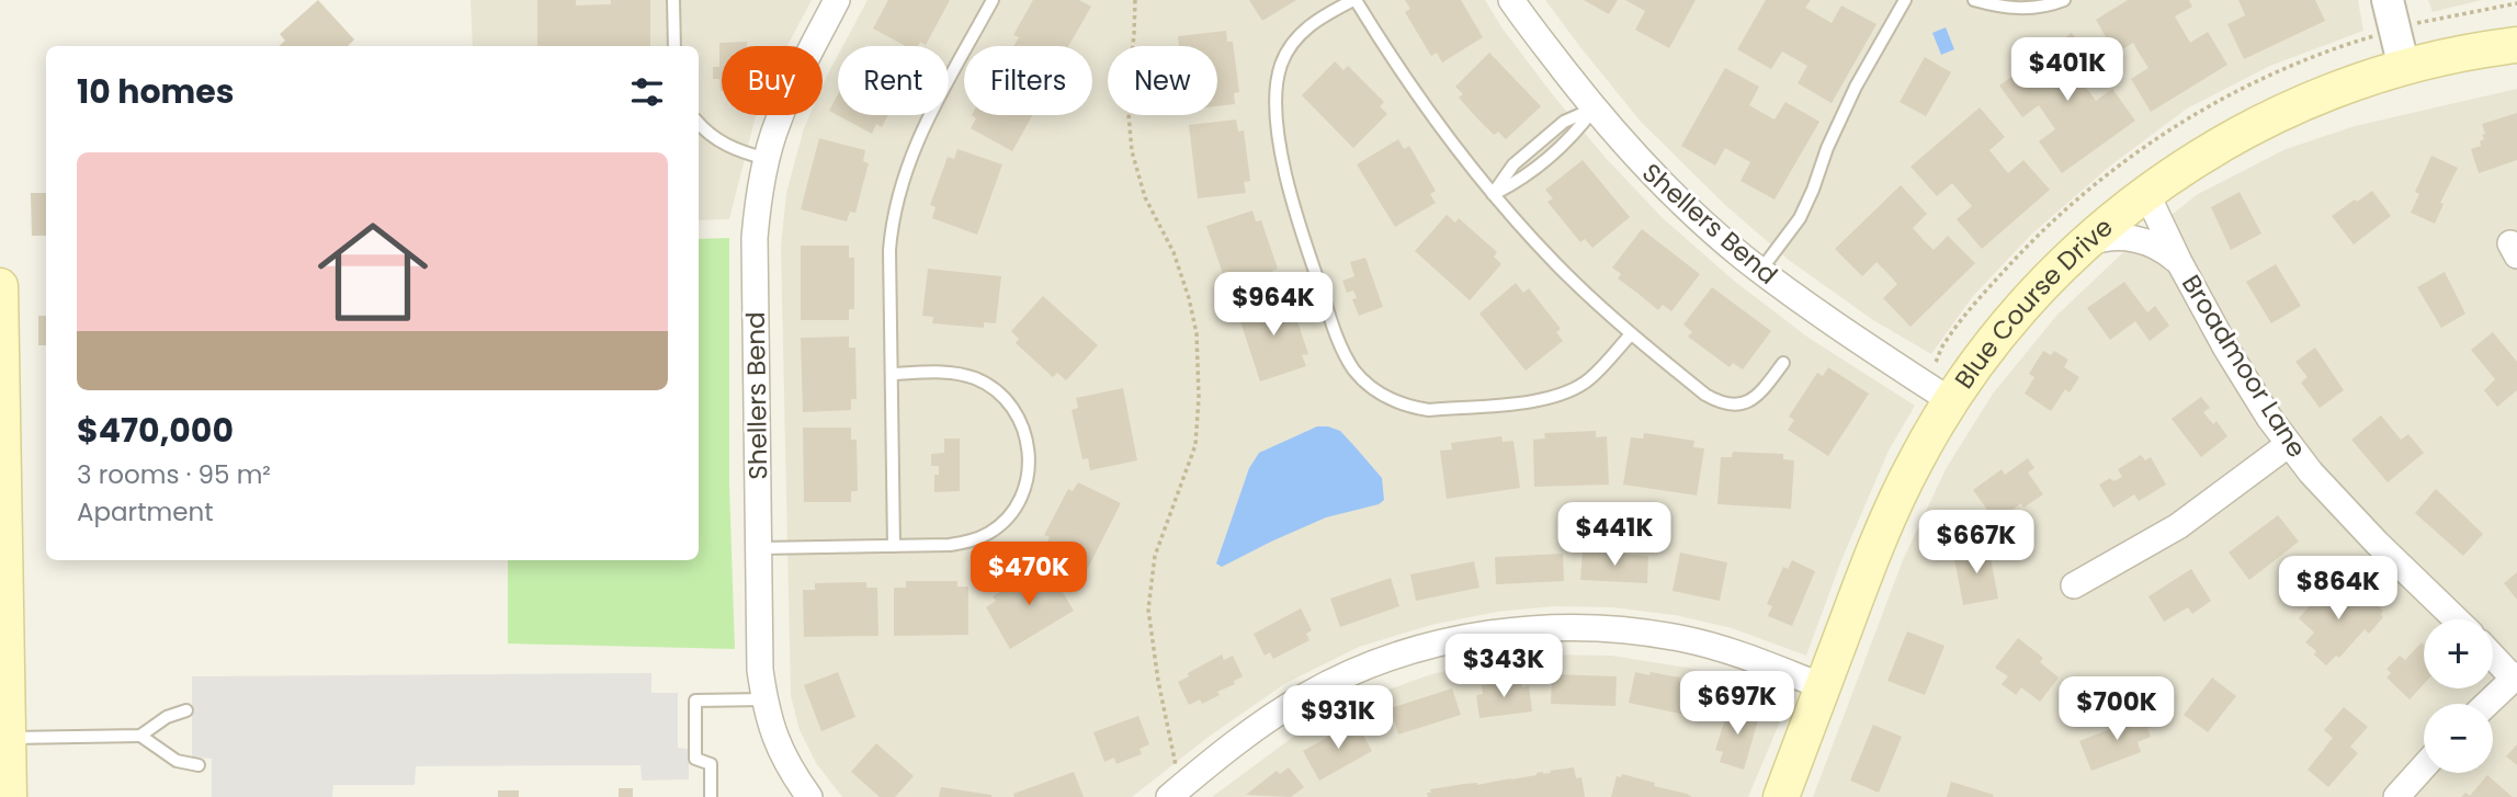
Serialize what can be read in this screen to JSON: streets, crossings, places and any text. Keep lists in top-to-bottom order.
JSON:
{
  "streets": {
    "main road": ["Blue Course Drive"],
    "street": ["Shellers Bend", "Broadmoor Lane"]
  },
  "crossings": [
    ["Shellers Bend", "Blue Course Drive"],
    ["Blue Course Drive", "Broadmoor Lane"]
  ],
  "page": {
    "price": [
      "$401K",
      "$964K",
      "$441K",
      "$667K",
      "$470K",
      "$864K",
      "$343K",
      "$697K",
      "$700K",
      "$931K"
    ],
    "chip": [
      "Buy",
      "Rent",
      "Filters",
      "New"
    ],
    "heading": "10 homes",
    "list": [
      {
        "name": "$470,000",
        "note": "3 rooms · 95 m² · Apartment"
      }
    ],
    "map_buttons": ["+", "−"]
  }
}
